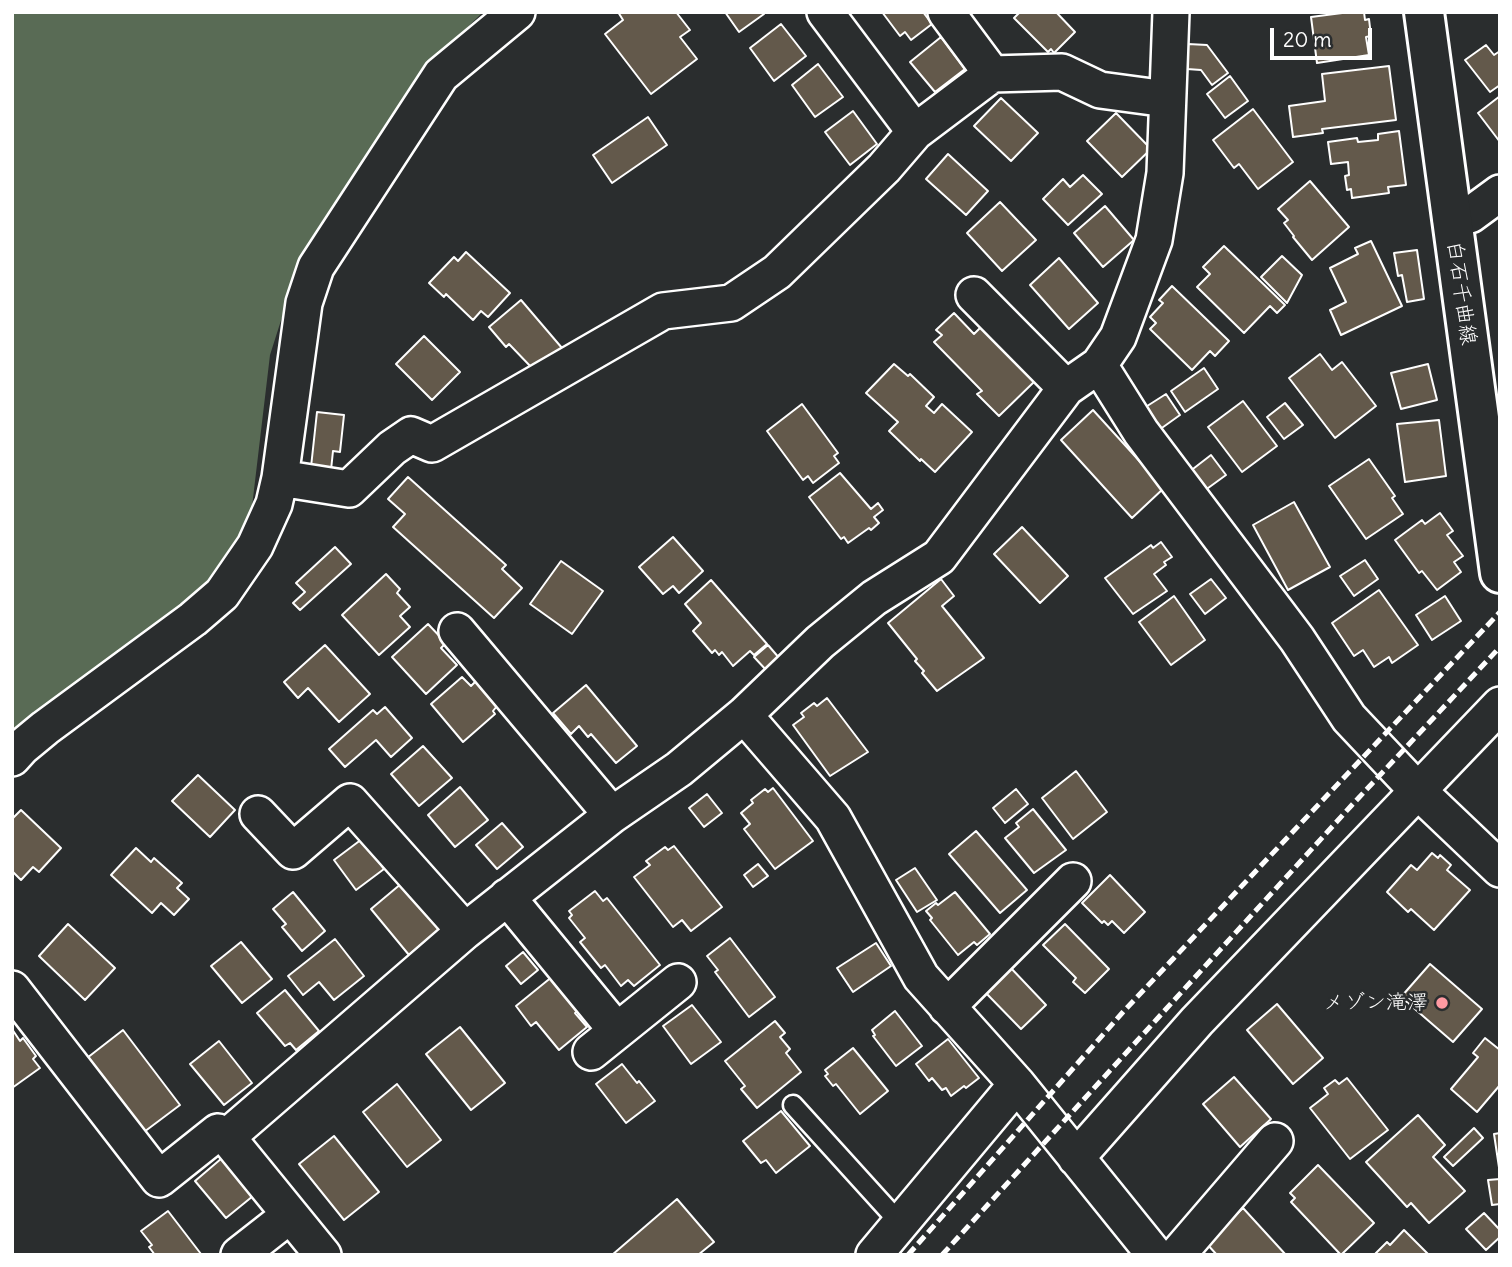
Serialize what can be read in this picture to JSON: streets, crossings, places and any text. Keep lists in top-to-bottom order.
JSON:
{
  "streets": {
    "main road": ["白石千曲線"]
  },
  "places": ["メゾン滝澤"],
  "scale_bar": "20 m"
}
